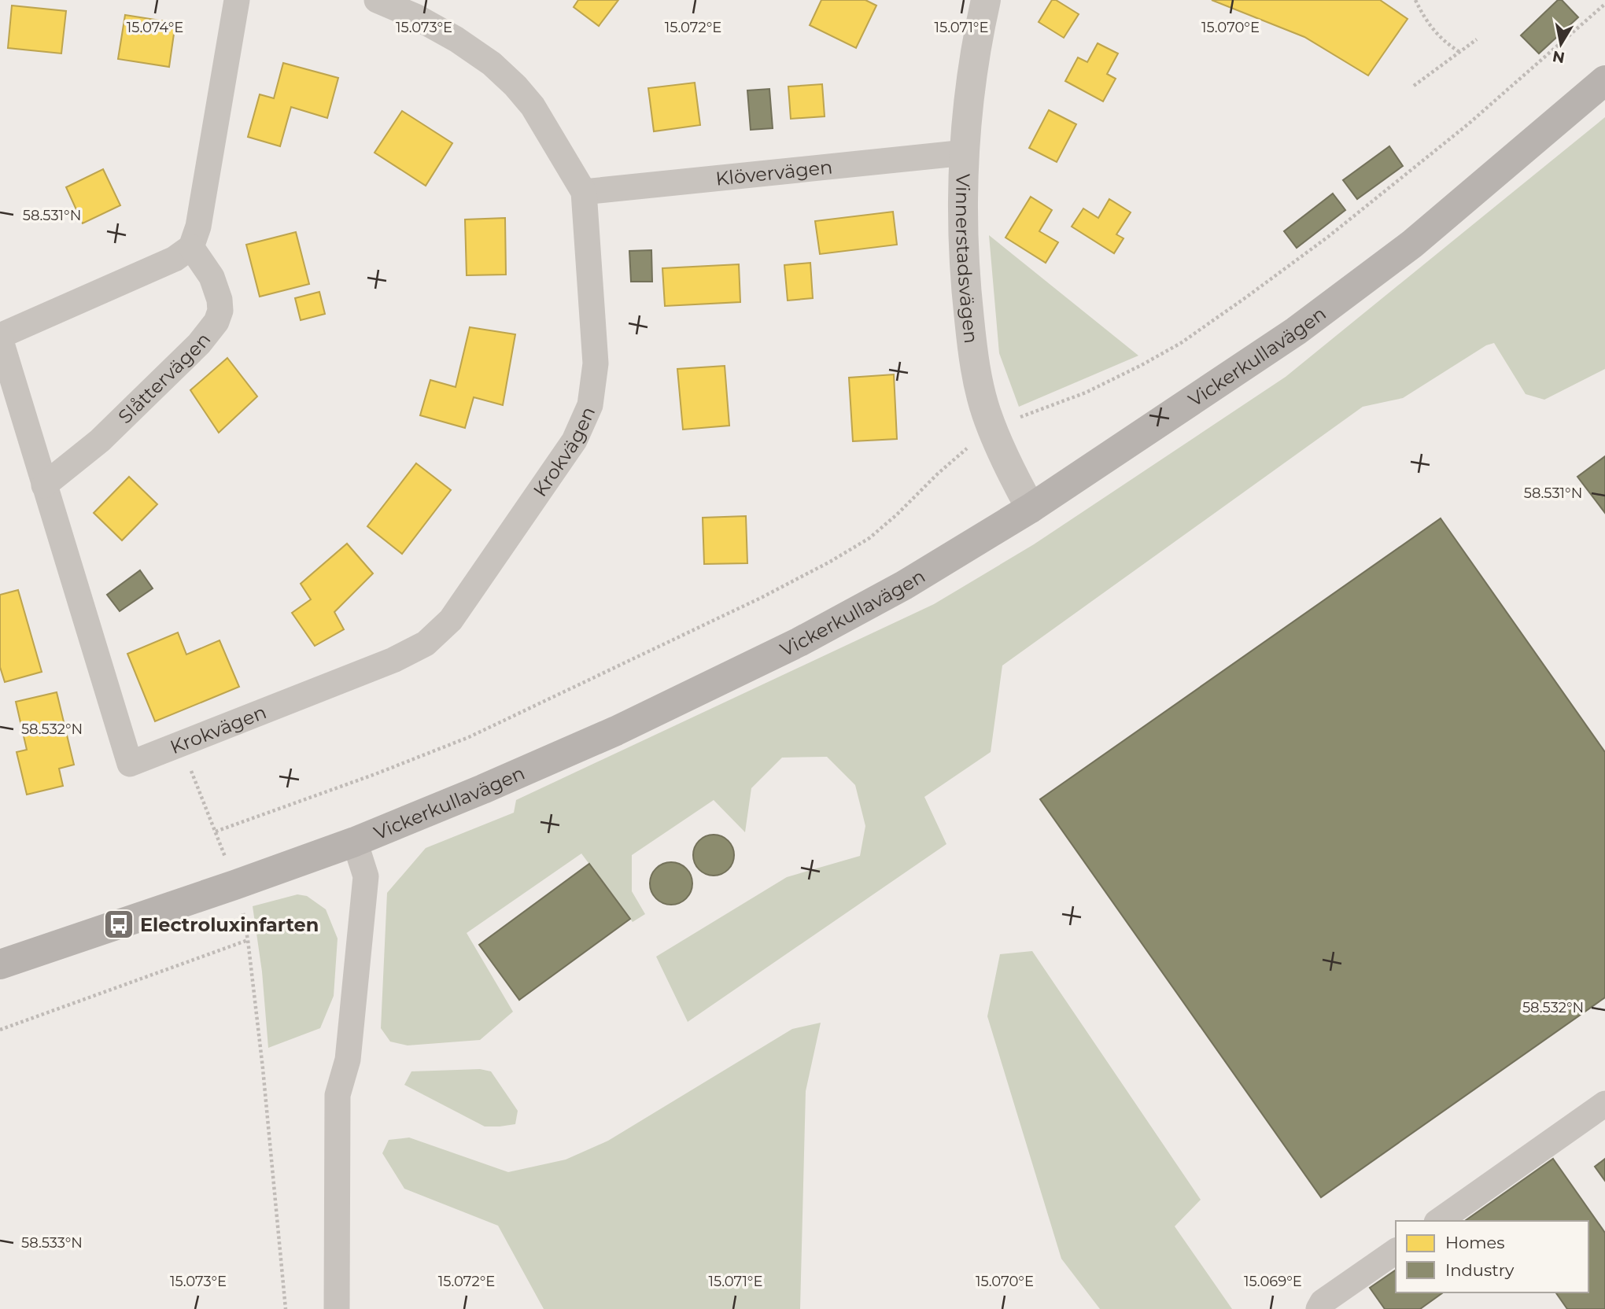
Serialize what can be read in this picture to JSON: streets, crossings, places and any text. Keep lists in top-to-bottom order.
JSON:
{
  "streets": {
    "main road": ["Vickerkullavägen"],
    "street": [
      "Klövervägen",
      "Vinnerstadsvägen",
      "Slåttervägen",
      "Krokvägen"
    ]
  },
  "crossings": [
    ["Klövervägen", "Vinnerstadsvägen"],
    ["Klövervägen", "Krokvägen"],
    ["Vinnerstadsvägen", "Vickerkullavägen"],
    ["Slåttervägen", "Krokvägen"]
  ],
  "places": {
    "bus stop": ["Electroluxinfarten"]
  },
  "legend": ["Homes", "Industry"],
  "north": "bottom",
  "coordinates": [
    "15.074°E",
    "15.071°E",
    "15.073°E",
    "15.072°E",
    "15.070°E",
    "58.531°N",
    "58.532°N",
    "58.533°N",
    "15.069°E"
  ]
}
